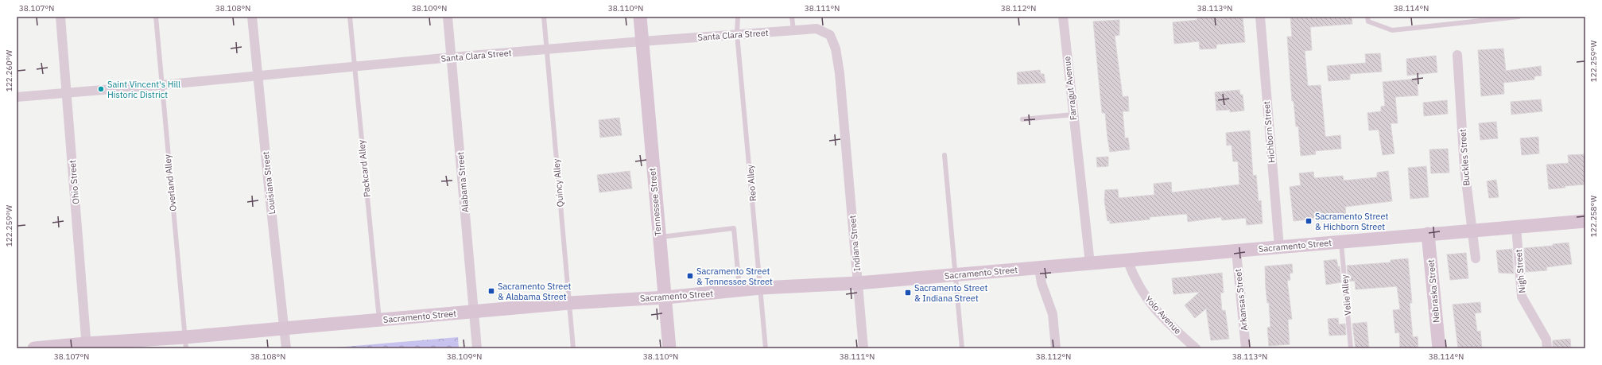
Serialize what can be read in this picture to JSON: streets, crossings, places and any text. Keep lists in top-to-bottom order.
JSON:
{
  "streets": {
    "main road": ["Tennessee Street", "Sacramento Street", "Nebraska Street"],
    "street": [
      "Santa Clara Street",
      "Farragut Avenue",
      "Hichborn Street",
      "Buckles Street",
      "Ohio Street",
      "Alabama Street",
      "Louisiana Street",
      "Indiana Street",
      "Nigh Street",
      "Arkansas Street",
      "Yolo Avenue"
    ],
    "lane": [
      "Packcard Alley",
      "Overland Alley",
      "Quincy Alley",
      "Reo Alley",
      "Velie Alley"
    ]
  },
  "crossings": [
    ["Santa Clara Street", "Packcard Alley"],
    ["Santa Clara Street", "Ohio Street"],
    ["Santa Clara Street", "Alabama Street"],
    ["Santa Clara Street", "Overland Alley"],
    ["Santa Clara Street", "Louisiana Street"],
    ["Santa Clara Street", "Quincy Alley"],
    ["Santa Clara Street", "Reo Alley"],
    ["Santa Clara Street", "Tennessee Street"],
    ["Santa Clara Street", "Indiana Street"],
    ["Farragut Avenue", "Sacramento Street"],
    ["Hichborn Street", "Sacramento Street"],
    ["Buckles Street", "Sacramento Street"],
    ["Packcard Alley", "Sacramento Street"],
    ["Ohio Street", "Sacramento Street"],
    ["Alabama Street", "Sacramento Street"],
    ["Overland Alley", "Sacramento Street"],
    ["Louisiana Street", "Sacramento Street"],
    ["Quincy Alley", "Sacramento Street"],
    ["Reo Alley", "Sacramento Street"],
    ["Tennessee Street", "Sacramento Street"],
    ["Indiana Street", "Sacramento Street"],
    ["Sacramento Street", "Nigh Street"],
    ["Sacramento Street", "Nebraska Street"],
    ["Sacramento Street", "Velie Alley"],
    ["Sacramento Street", "Arkansas Street"],
    ["Sacramento Street", "Yolo Avenue"]
  ],
  "places": {
    "other": ["Saint Vincent's Hill Historic District"],
    "transit": [
      "Sacramento Street & Hichborn Street",
      "Sacramento Street & Tennessee Street",
      "Sacramento Street & Alabama Street",
      "Sacramento Street & Indiana Street"
    ]
  },
  "coordinates": [
    "38.107°N",
    "38.108°N",
    "38.109°N",
    "38.110°N",
    "38.111°N",
    "38.112°N",
    "38.113°N",
    "38.114°N",
    "122.259°W",
    "122.260°W",
    "122.258°W"
  ]
}
